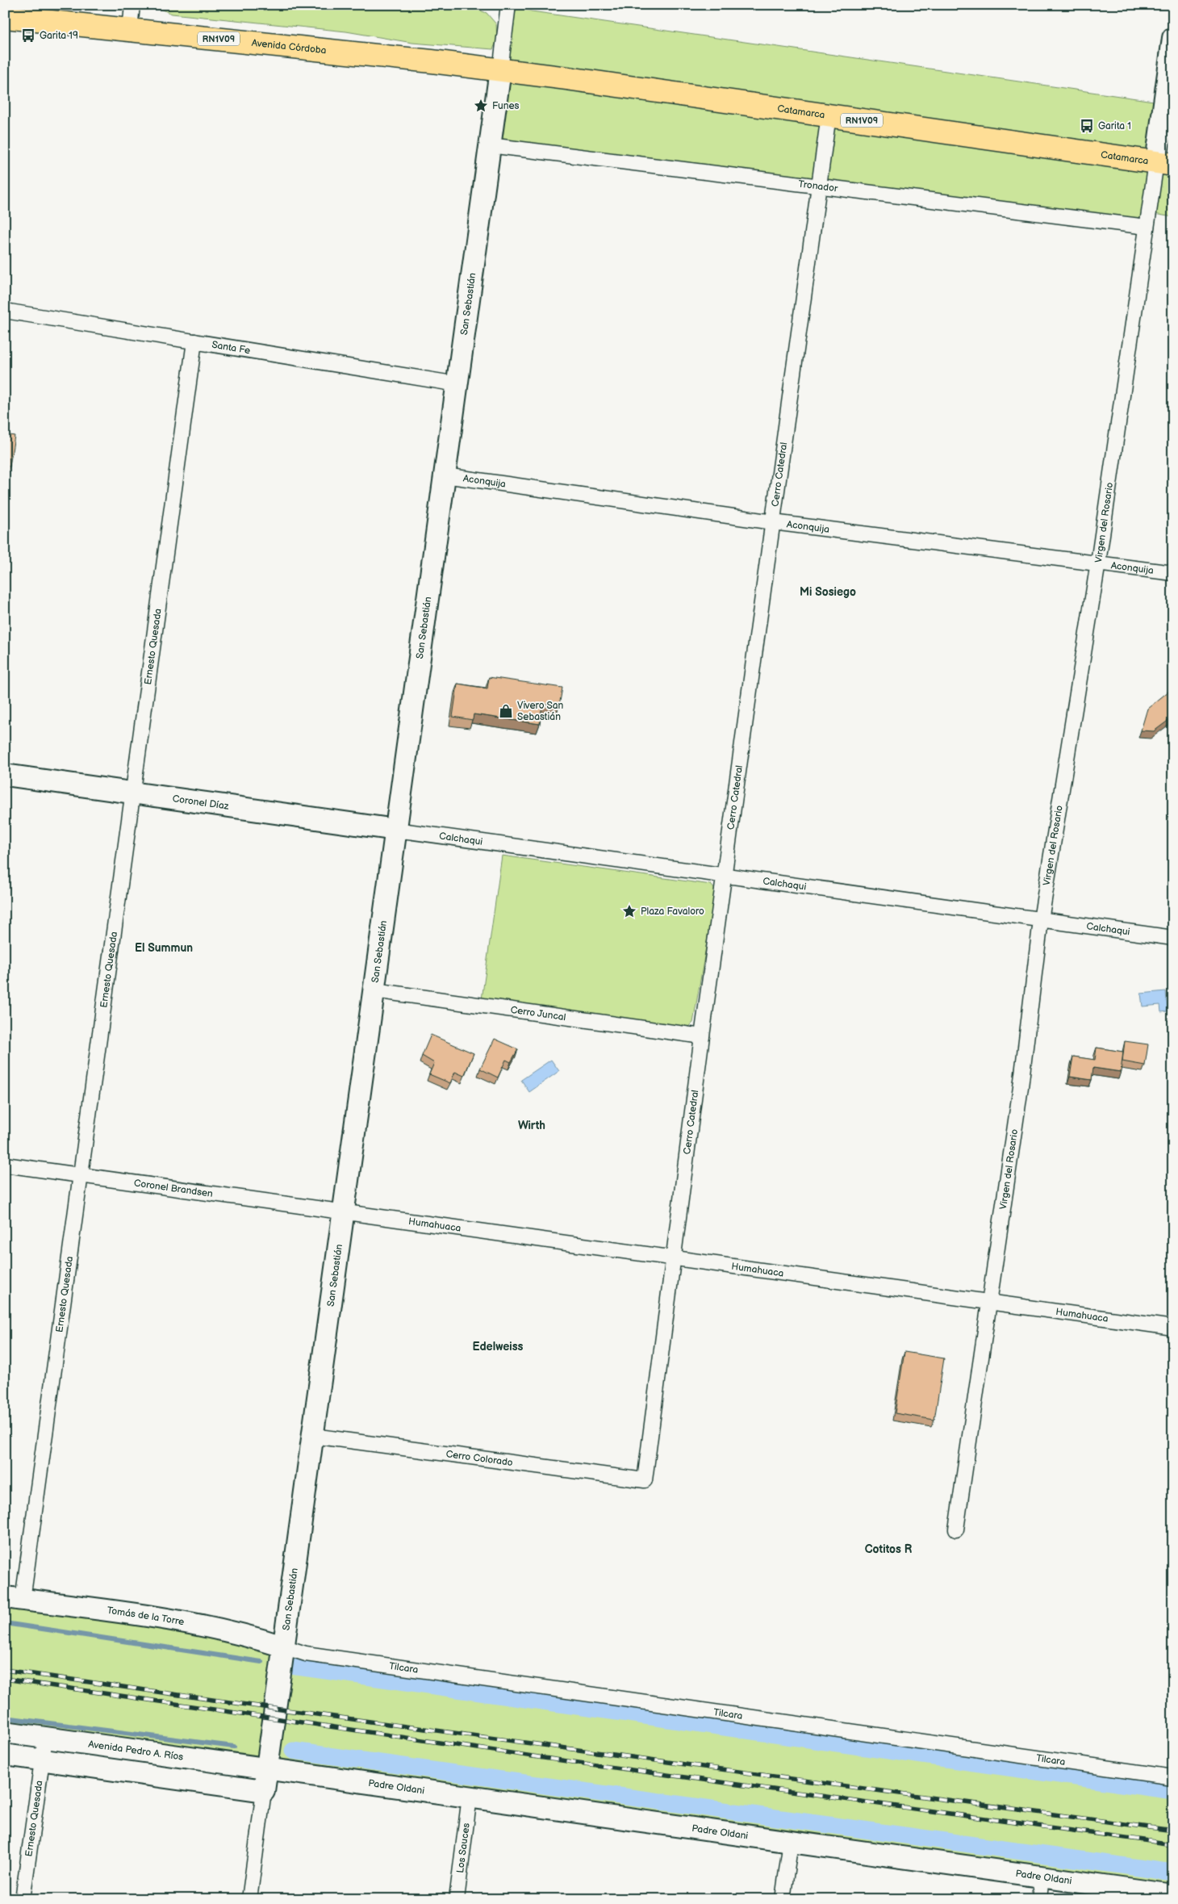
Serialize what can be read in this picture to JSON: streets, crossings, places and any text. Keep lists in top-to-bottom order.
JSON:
{
  "streets": {
    "main road": [
      "RN1V09",
      "Avenida Córdoba",
      "Catamarca",
      "San Sebastián",
      "Coronel Díaz",
      "Tomás de la Torre",
      "Avenida Pedro A. Ríos",
      "Padre Oldani"
    ],
    "street": [
      "Tronador",
      "Santa Fe",
      "Cerro Catedral",
      "Aconquija",
      "Virgen del Rosario",
      "Ernesto Quesada",
      "Calchaqui",
      "Cerro Juncal",
      "Coronel Brandsen",
      "Humahuaca",
      "Cerro Colorado",
      "Tilcara",
      "Los Sauces"
    ]
  },
  "crossings": [
    ["Avenida Córdoba", "Catamarca"],
    ["Avenida Córdoba", "San Sebastián"],
    ["Catamarca", "San Sebastián"],
    ["Catamarca", "Cerro Catedral"],
    ["Catamarca", "Virgen del Rosario"],
    ["Tronador", "San Sebastián"],
    ["Tronador", "Cerro Catedral"],
    ["Tronador", "Virgen del Rosario"],
    ["San Sebastián", "Santa Fe"],
    ["San Sebastián", "Aconquija"],
    ["San Sebastián", "Coronel Díaz"],
    ["San Sebastián", "Calchaqui"],
    ["San Sebastián", "Cerro Juncal"],
    ["San Sebastián", "Coronel Brandsen"],
    ["San Sebastián", "Humahuaca"],
    ["San Sebastián", "Cerro Colorado"],
    ["San Sebastián", "Tomás de la Torre"],
    ["San Sebastián", "Tilcara"],
    ["San Sebastián", "Avenida Pedro A. Ríos"],
    ["San Sebastián", "Padre Oldani"],
    ["Santa Fe", "Ernesto Quesada"],
    ["Cerro Catedral", "Aconquija"],
    ["Cerro Catedral", "Calchaqui"],
    ["Cerro Catedral", "Cerro Juncal"],
    ["Cerro Catedral", "Humahuaca"],
    ["Cerro Catedral", "Cerro Colorado"],
    ["Aconquija", "Virgen del Rosario"],
    ["Virgen del Rosario", "Calchaqui"],
    ["Virgen del Rosario", "Humahuaca"],
    ["Ernesto Quesada", "Coronel Díaz"],
    ["Ernesto Quesada", "Coronel Brandsen"],
    ["Ernesto Quesada", "Tomás de la Torre"],
    ["Ernesto Quesada", "Avenida Pedro A. Ríos"],
    ["Coronel Díaz", "Calchaqui"],
    ["Coronel Brandsen", "Humahuaca"],
    ["Tomás de la Torre", "Tilcara"],
    ["Avenida Pedro A. Ríos", "Padre Oldani"],
    ["Padre Oldani", "Los Sauces"]
  ],
  "districts": [
    "Mi Sosiego",
    "El Summun",
    "Wirth",
    "Edelweiss",
    "Cotitos R"
  ],
  "places": {
    "bus stop": ["Garita 19", "Garita 1"],
    "place": ["Funes", "Plaza Favaloro"],
    "shop": ["Vivero San Sebastián"]
  }
}
